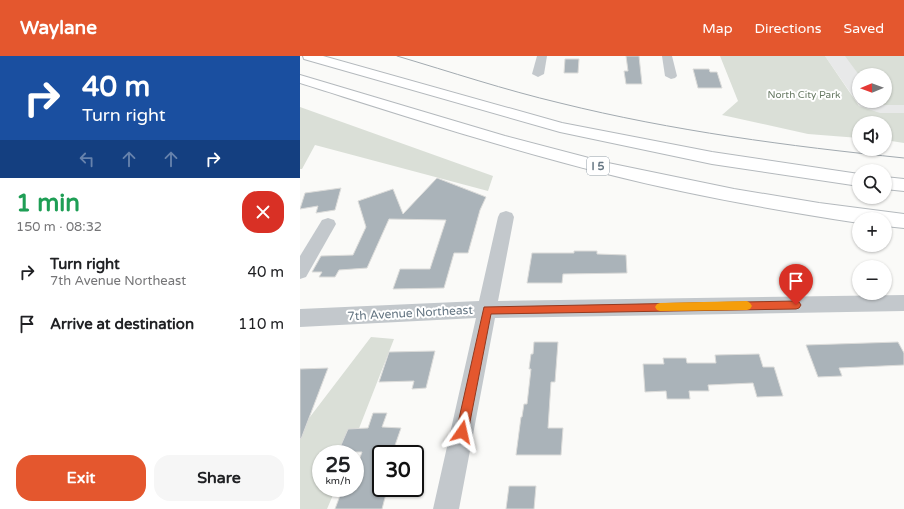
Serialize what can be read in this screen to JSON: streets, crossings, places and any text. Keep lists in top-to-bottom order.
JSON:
{
  "streets": {
    "highway": ["I 5"],
    "street": ["7th Avenue Northeast"]
  },
  "parks": ["North City Park"],
  "north": "left",
  "page": {
    "header": "Waylane",
    "nav": ["Map", "Directions", "Saved"],
    "turn": ["40 m", "Turn right"],
    "map_buttons": ["+", "−"],
    "heading": ["1 min", "150 m · 08:32"],
    "list": [
      {
        "name": "Turn right",
        "note": "7th Avenue Northeast",
        "value": "40 m"
      },
      {
        "name": "Arrive at destination",
        "value": "110 m"
      }
    ],
    "speed": "25 km/h",
    "limit": "30",
    "buttons": ["Exit", "Share"]
  }
}
